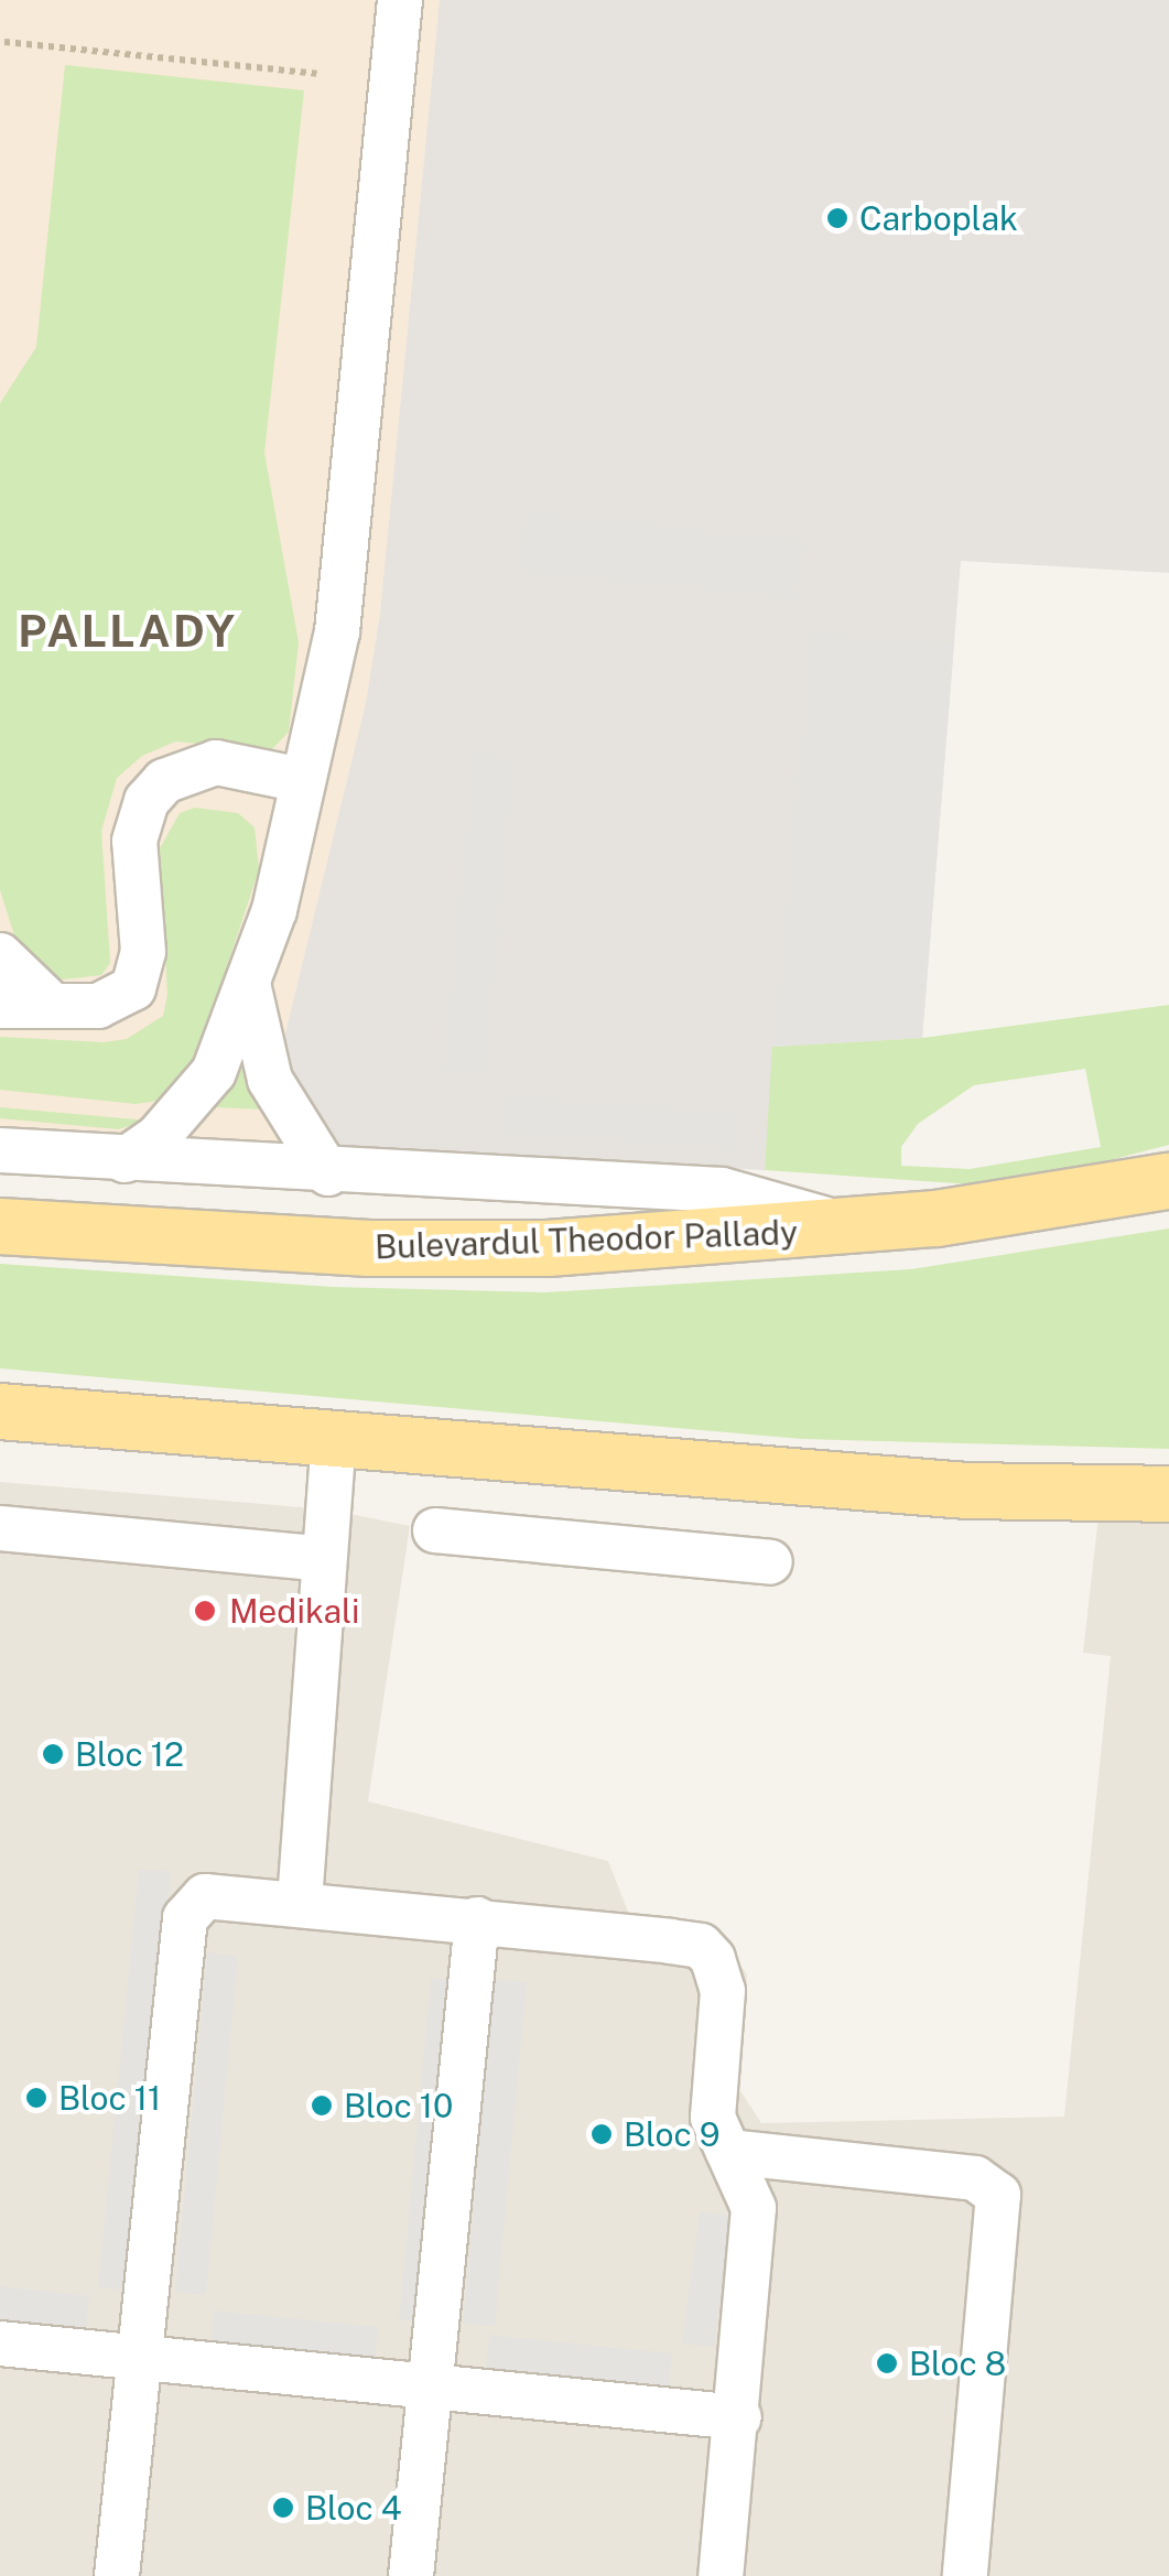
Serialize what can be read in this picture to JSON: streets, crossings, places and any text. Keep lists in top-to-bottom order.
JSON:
{
  "streets": {
    "main road": ["Bulevardul Theodor Pallady"]
  },
  "districts": ["PALLADY"],
  "places": [
    "Carboplak",
    "Medikali",
    "Bloc 12",
    "Bloc 11",
    "Bloc 10",
    "Bloc 9",
    "Bloc 8",
    "Bloc 4"
  ]
}
